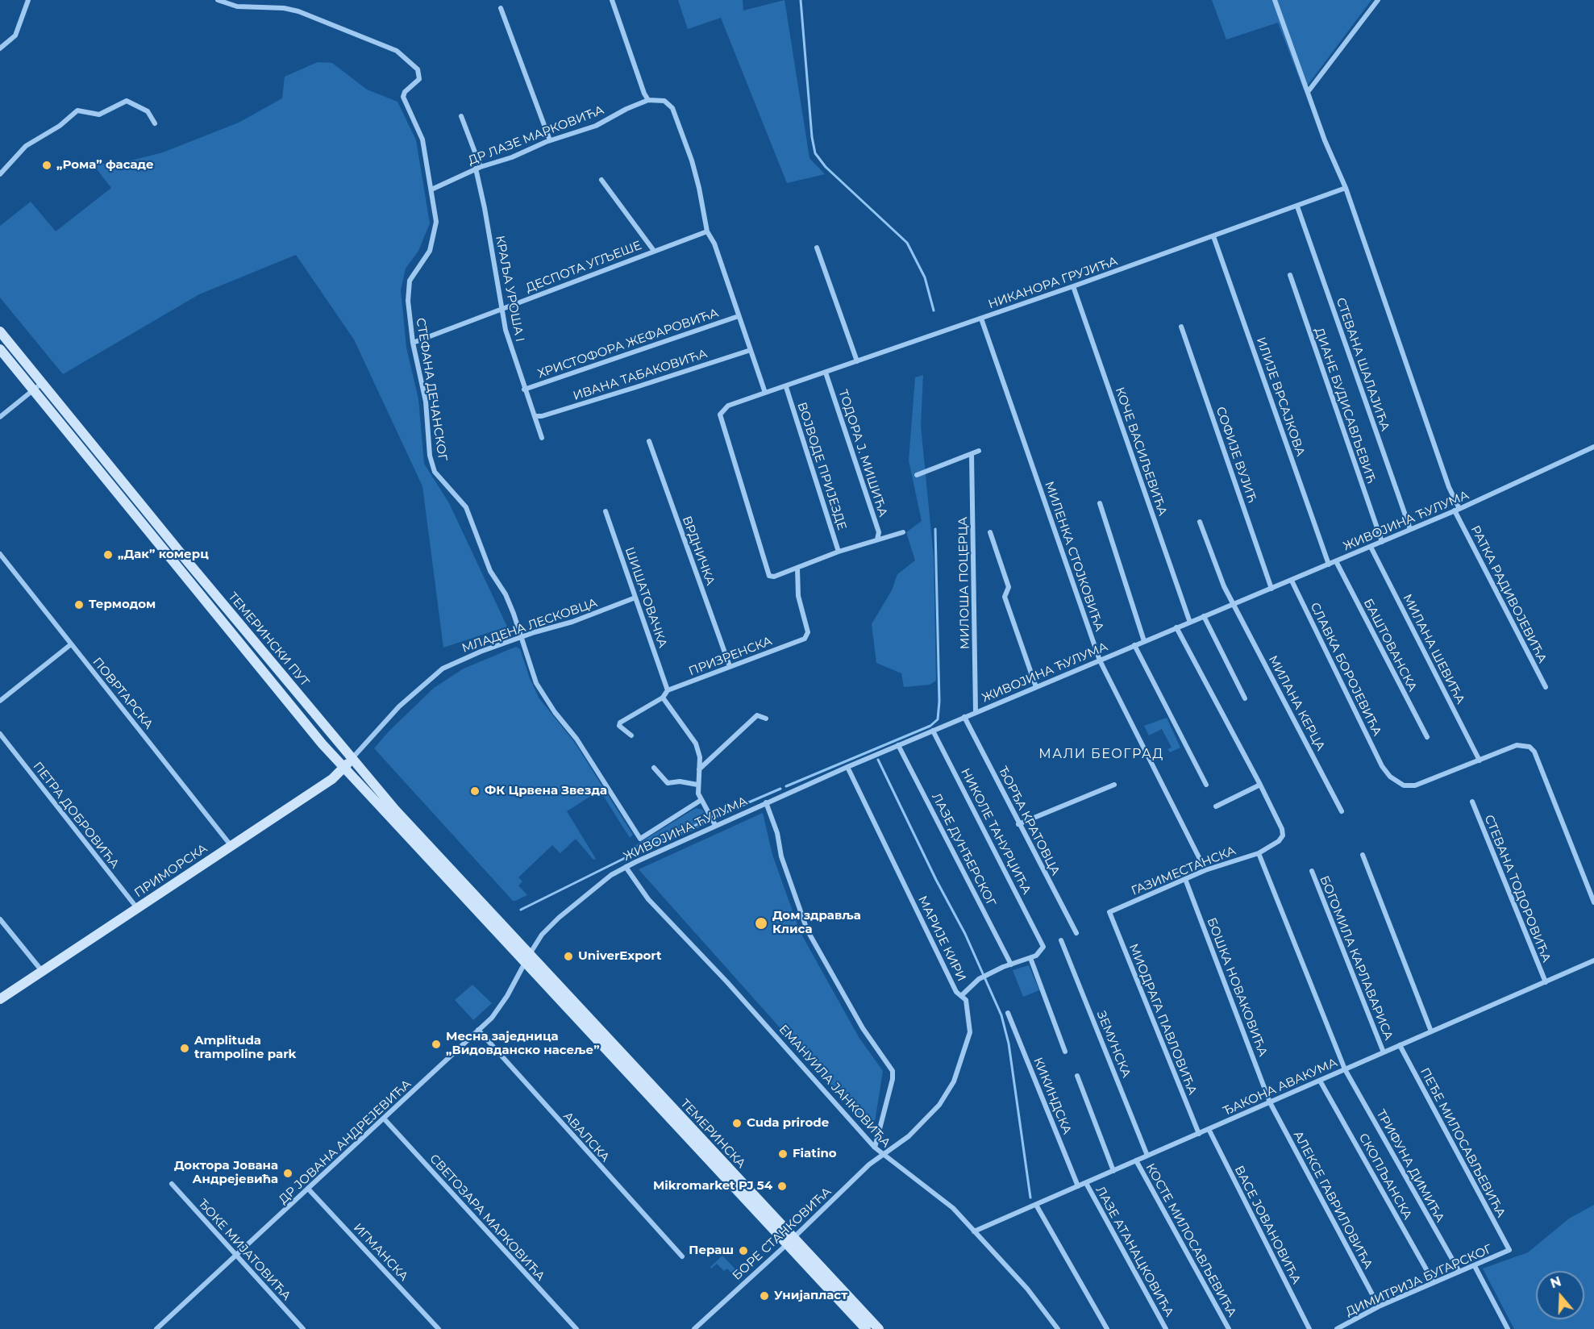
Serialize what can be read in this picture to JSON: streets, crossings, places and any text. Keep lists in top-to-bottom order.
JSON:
{
  "streets": {
    "main road": ["ТЕМЕРИНСКИ ПУТ", "ПРИМОРСКА", "ТЕМЕРИНСКА"],
    "street": [
      "ДР ЛАЗЕ МАРКОВИЋА",
      "ДЕСПОТА УГЉЕШЕ",
      "НИКАНОРА ГРУЈИЋА",
      "КРАЉА УРОША I",
      "ХРИСТОФОРА ЖЕФАРОВИЋА",
      "СТЕВАНА ШАЛАЈИЋА",
      "ИВАНА ТАБАКОВИЋА",
      "СТЕФАНА ДЕЧАНСКОГ",
      "ИЛИЈЕ ВРСАЈКОВА",
      "ДИАНЕ БУДИСАВЉЕВИЋ",
      "КОЧЕ ВАСИЉЕВИЋА",
      "ТОДОРА Ј. МИШИЋА",
      "СОФИЈЕ ВУЈИЋ",
      "ВОЈВОДЕ ПРИЈЕЗДЕ",
      "ЖИВОЈИНА ЋУЛУМА",
      "ВРДНИЧКА",
      "МИЛЕНКА СТОЈКОВИЋА",
      "МИЛОША ПОЦЕРЦА",
      "РАТКА РАДИВОЈЕВИЋА",
      "ШИШАТОВАЧКА",
      "МЛАДЕНА ЛЕСКОВЦА",
      "БАШТОВАНСКА",
      "МИЛАНА ШЕВИЋА",
      "ПРИЗРЕНСКА",
      "СЛАВКА БОРОЈЕВИЋА",
      "ПОВРТАРСКА",
      "МИЛАНА КЕРЦА",
      "ПЕТРА ДОБРОВИЋА",
      "ЂОРЂА КРАТОВЦА",
      "НИКОЛЕ ТАНУРЏИЋА",
      "ЛАЗЕ ДУНЂЕРСКОГ",
      "ГАЗИМЕСТАНСКА",
      "СТЕВАНА ТОДОРОВИЋА",
      "МАРИЈЕ КИРИ",
      "БОГОМИЛА КАРЛАВАРИСА",
      "БОШКА НОВАКОВИЋА",
      "МИОДРАГА ПАВЛОВИЋА",
      "ЗЕМУНСКА",
      "ЕМАНУИЛА ЈАНКОВИЋА",
      "ЂАКОНА АВАКУМА",
      "КИКИНДСКА",
      "АВАЛСКА",
      "ДР ЈОВАНА АНДРЕЈЕВИЋА",
      "ПЕЂЕ МИЛОСАВЉЕВИЋА",
      "ТРИФУНА ДИМИЋА",
      "СКОПЉАНСКА",
      "АЛЕКСЕ ГАВРИЛОВИЋА",
      "СВЕТОЗАРА МАРКОВИЋА",
      "ВАСЕ ЈОВАНОВИЋА",
      "БОРЕ СТАНКОВИЋА",
      "КОСТЕ МИЛОСАВЉЕВИЋА",
      "ЂОКЕ МИЈАТОВИЋА",
      "ЛАЗЕ АТАНАЦКОВИЋА",
      "ИГМАНСКА",
      "ДИМИТРИЈА БУГАРСКОГ"
    ]
  },
  "crossings": [
    ["ДР ЛАЗЕ МАРКОВИЋА", "КРАЉА УРОША I"],
    ["ДР ЛАЗЕ МАРКОВИЋА", "СТЕФАНА ДЕЧАНСКОГ"],
    ["ДЕСПОТА УГЉЕШЕ", "КРАЉА УРОША I"],
    ["ДЕСПОТА УГЉЕШЕ", "СТЕФАНА ДЕЧАНСКОГ"],
    ["НИКАНОРА ГРУЈИЋА", "СТЕВАНА ШАЛАЈИЋА"],
    ["НИКАНОРА ГРУЈИЋА", "ИЛИЈЕ ВРСАЈКОВА"],
    ["НИКАНОРА ГРУЈИЋА", "КОЧЕ ВАСИЉЕВИЋА"],
    ["НИКАНОРА ГРУЈИЋА", "ТОДОРА Ј. МИШИЋА"],
    ["НИКАНОРА ГРУЈИЋА", "ВОЈВОДЕ ПРИЈЕЗДЕ"],
    ["НИКАНОРА ГРУЈИЋА", "МИЛЕНКА СТОЈКОВИЋА"],
    ["НИКАНОРА ГРУЈИЋА", "РАТКА РАДИВОЈЕВИЋА"],
    ["НИКАНОРА ГРУЈИЋА", "ПРИЗРЕНСКА"],
    ["КРАЉА УРОША I", "ХРИСТОФОРА ЖЕФАРОВИЋА"],
    ["КРАЉА УРОША I", "ИВАНА ТАБАКОВИЋА"],
    ["СТЕВАНА ШАЛАЈИЋА", "ЖИВОЈИНА ЋУЛУМА"],
    ["СТЕФАНА ДЕЧАНСКОГ", "МЛАДЕНА ЛЕСКОВЦА"],
    ["ИЛИЈЕ ВРСАЈКОВА", "ЖИВОЈИНА ЋУЛУМА"],
    ["ДИАНЕ БУДИСАВЉЕВИЋ", "ЖИВОЈИНА ЋУЛУМА"],
    ["КОЧЕ ВАСИЉЕВИЋА", "ЖИВОЈИНА ЋУЛУМА"],
    ["СОФИЈЕ ВУЈИЋ", "ЖИВОЈИНА ЋУЛУМА"],
    ["ЖИВОЈИНА ЋУЛУМА", "МИЛЕНКА СТОЈКОВИЋА"],
    ["ЖИВОЈИНА ЋУЛУМА", "МИЛОША ПОЦЕРЦА"],
    ["ЖИВОЈИНА ЋУЛУМА", "РАТКА РАДИВОЈЕВИЋА"],
    ["ЖИВОЈИНА ЋУЛУМА", "ТЕМЕРИНСКИ ПУТ"],
    ["ЖИВОЈИНА ЋУЛУМА", "БАШТОВАНСКА"],
    ["ЖИВОЈИНА ЋУЛУМА", "МИЛАНА ШЕВИЋА"],
    ["ЖИВОЈИНА ЋУЛУМА", "СЛАВКА БОРОЈЕВИЋА"],
    ["ЖИВОЈИНА ЋУЛУМА", "МИЛАНА КЕРЦА"],
    ["ЖИВОЈИНА ЋУЛУМА", "ЂОРЂА КРАТОВЦА"],
    ["ЖИВОЈИНА ЋУЛУМА", "НИКОЛЕ ТАНУРЏИЋА"],
    ["ЖИВОЈИНА ЋУЛУМА", "ЛАЗЕ ДУНЂЕРСКОГ"],
    ["ЖИВОЈИНА ЋУЛУМА", "МАРИЈЕ КИРИ"],
    ["ЖИВОЈИНА ЋУЛУМА", "ЕМАНУИЛА ЈАНКОВИЋА"],
    ["ЖИВОЈИНА ЋУЛУМА", "ТЕМЕРИНСКА"],
    ["ЖИВОЈИНА ЋУЛУМА", "ДР ЈОВАНА АНДРЕЈЕВИЋА"],
    ["ВРДНИЧКА", "ПРИЗРЕНСКА"],
    ["МИЛЕНКА СТОЈКОВИЋА", "ГАЗИМЕСТАНСКА"],
    ["ШИШАТОВАЧКА", "МЛАДЕНА ЛЕСКОВЦА"],
    ["ШИШАТОВАЧКА", "ПРИЗРЕНСКА"],
    ["МЛАДЕНА ЛЕСКОВЦА", "ТЕМЕРИНСКИ ПУТ"],
    ["МЛАДЕНА ЛЕСКОВЦА", "ПРИМОРСКА"],
    ["ТЕМЕРИНСКИ ПУТ", "ПРИМОРСКА"],
    ["ТЕМЕРИНСКИ ПУТ", "ТЕМЕРИНСКА"],
    ["ТЕМЕРИНСКИ ПУТ", "ДР ЈОВАНА АНДРЕЈЕВИЋА"],
    ["МИЛАНА ШЕВИЋА", "СЛАВКА БОРОЈЕВИЋА"],
    ["ПОВРТАРСКА", "ПРИМОРСКА"],
    ["ПЕТРА ДОБРОВИЋА", "ПРИМОРСКА"],
    ["ГАЗИМЕСТАНСКА", "БОШКА НОВАКОВИЋА"],
    ["ГАЗИМЕСТАНСКА", "МИОДРАГА ПАВЛОВИЋА"],
    ["ГАЗИМЕСТАНСКА", "ТРИФУНА ДИМИЋА"],
    ["СТЕВАНА ТОДОРОВИЋА", "ЂАКОНА АВАКУМА"],
    ["МАРИЈЕ КИРИ", "ЕМАНУИЛА ЈАНКОВИЋА"],
    ["МАРИЈЕ КИРИ", "БОРЕ СТАНКОВИЋА"],
    ["БОГОМИЛА КАРЛАВАРИСА", "ЂАКОНА АВАКУМА"],
    ["БОШКА НОВАКОВИЋА", "ЂАКОНА АВАКУМА"],
    ["БОШКА НОВАКОВИЋА", "АЛЕКСЕ ГАВРИЛОВИЋА"],
    ["МИОДРАГА ПАВЛОВИЋА", "ЂАКОНА АВАКУМА"],
    ["ЗЕМУНСКА", "ЂАКОНА АВАКУМА"],
    ["ЕМАНУИЛА ЈАНКОВИЋА", "ЂАКОНА АВАКУМА"],
    ["ЕМАНУИЛА ЈАНКОВИЋА", "БОРЕ СТАНКОВИЋА"],
    ["ЂАКОНА АВАКУМА", "КИКИНДСКА"],
    ["ЂАКОНА АВАКУМА", "ПЕЂЕ МИЛОСАВЉЕВИЋА"],
    ["ЂАКОНА АВАКУМА", "ТРИФУНА ДИМИЋА"],
    ["ЂАКОНА АВАКУМА", "СКОПЉАНСКА"],
    ["ЂАКОНА АВАКУМА", "АЛЕКСЕ ГАВРИЛОВИЋА"],
    ["ЂАКОНА АВАКУМА", "ВАСЕ ЈОВАНОВИЋА"],
    ["ЂАКОНА АВАКУМА", "КОСТЕ МИЛОСАВЉЕВИЋА"],
    ["ЂАКОНА АВАКУМА", "ЛАЗЕ АТАНАЦКОВИЋА"],
    ["ТЕМЕРИНСКА", "ДР ЈОВАНА АНДРЕЈЕВИЋА"],
    ["ТЕМЕРИНСКА", "БОРЕ СТАНКОВИЋА"],
    ["АВАЛСКА", "ДР ЈОВАНА АНДРЕЈЕВИЋА"],
    ["ДР ЈОВАНА АНДРЕЈЕВИЋА", "СВЕТОЗАРА МАРКОВИЋА"],
    ["ДР ЈОВАНА АНДРЕЈЕВИЋА", "ЂОКЕ МИЈАТОВИЋА"],
    ["ДР ЈОВАНА АНДРЕЈЕВИЋА", "ИГМАНСКА"],
    ["ПЕЂЕ МИЛОСАВЉЕВИЋА", "ДИМИТРИЈА БУГАРСКОГ"],
    ["ТРИФУНА ДИМИЋА", "ДИМИТРИЈА БУГАРСКОГ"],
    ["СКОПЉАНСКА", "ДИМИТРИЈА БУГАРСКОГ"],
    ["АЛЕКСЕ ГАВРИЛОВИЋА", "ДИМИТРИЈА БУГАРСКОГ"]
  ],
  "districts": ["МАЛИ БЕОГРАД"],
  "places": [
    "„Рома” фасаде",
    "„Дак” комерц",
    "Термодом",
    "ФК Црвена Звезда",
    "Дом здравља Клиса",
    "UniverExport",
    "Месна заједница „Видовданско насеље”",
    "Amplituda trampoline park",
    "Cuda prirode",
    "Fiatino",
    "Доктора Јована Андрејевића",
    "Mikromarket PJ 54",
    "Пераш",
    "Унијапласт"
  ],
  "north": "top"
}
